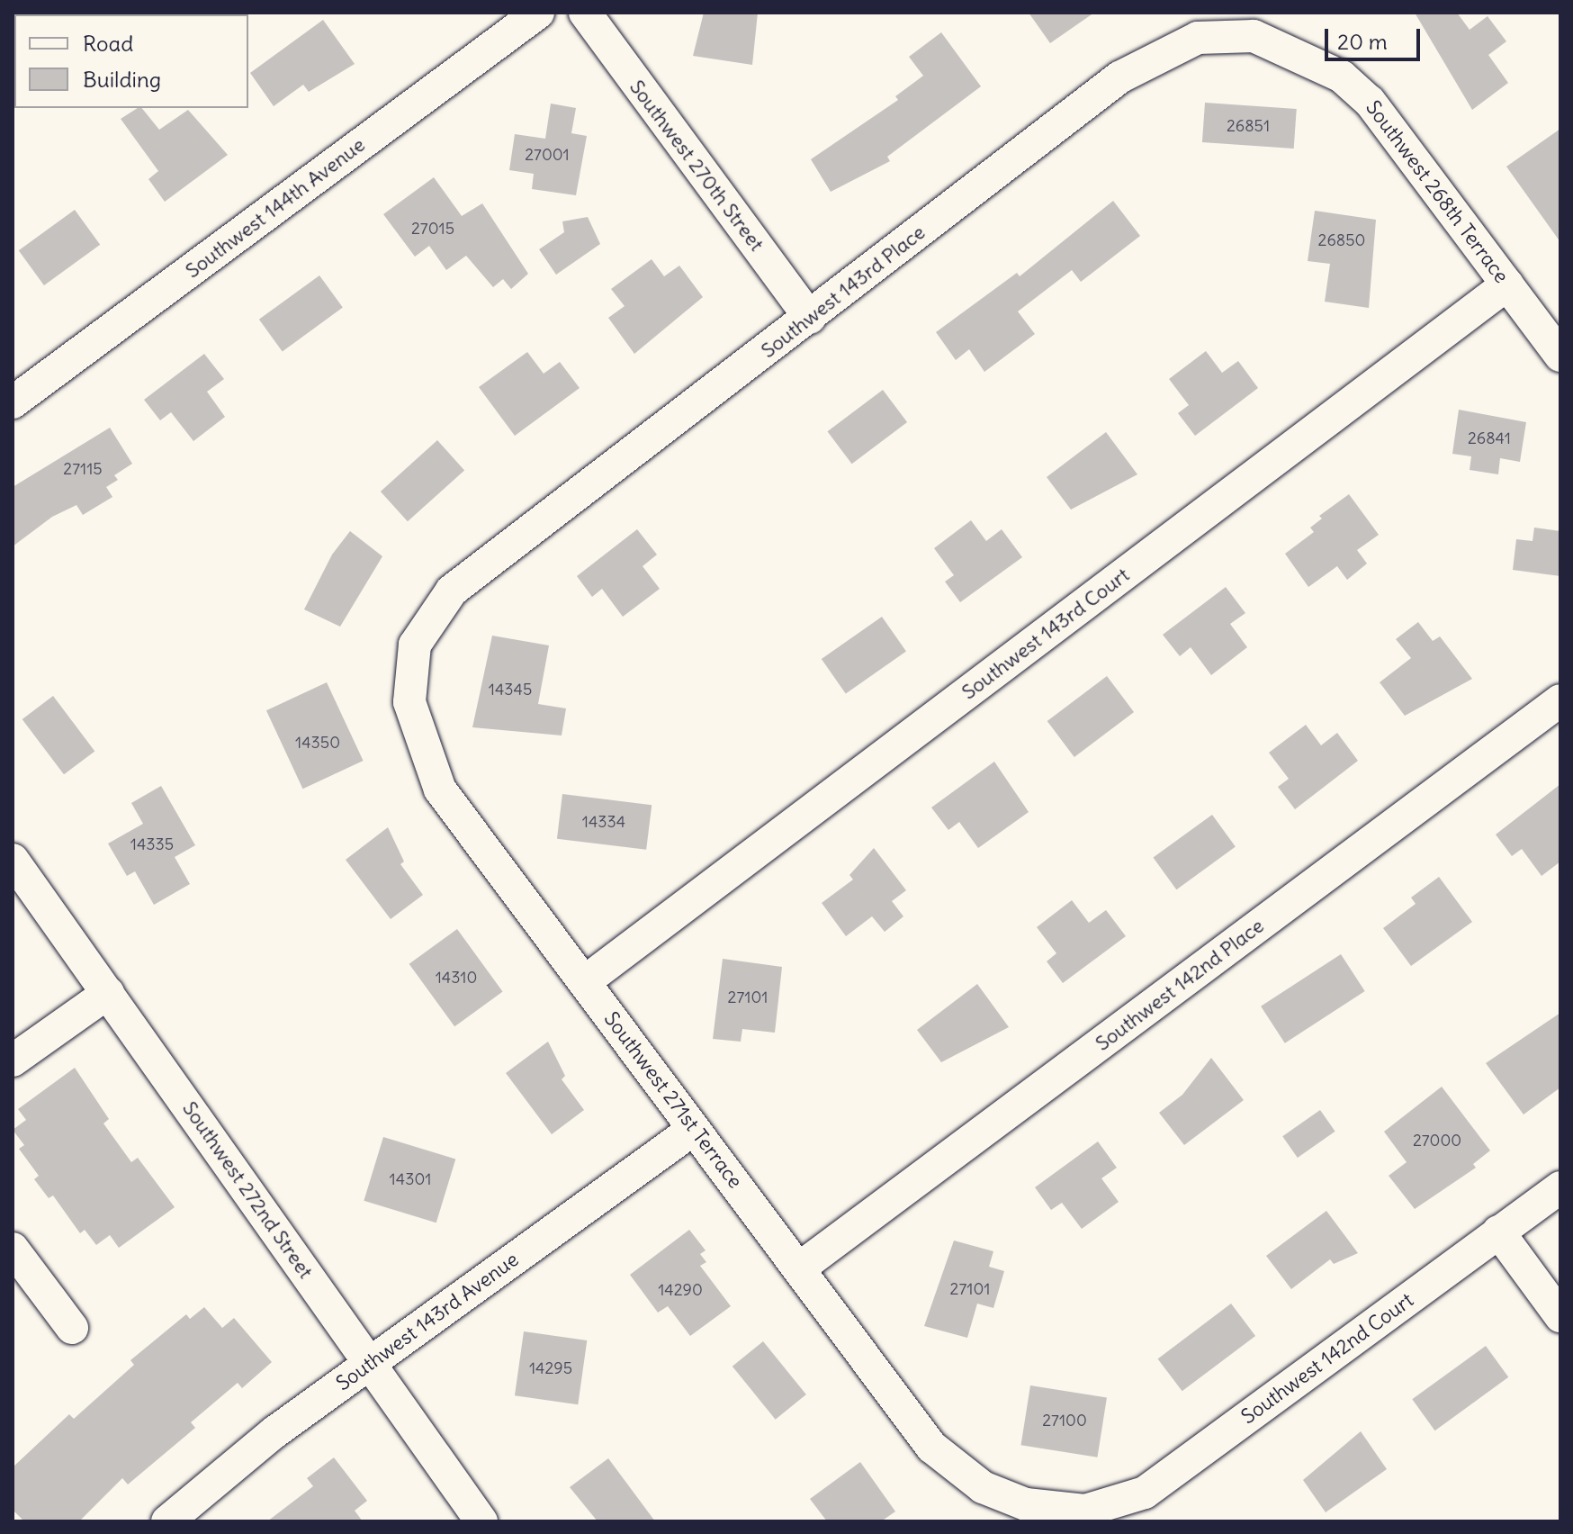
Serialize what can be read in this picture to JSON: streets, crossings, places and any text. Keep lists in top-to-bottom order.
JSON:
{
  "streets": {
    "street": [
      "Southwest 270th Street",
      "Southwest 268th Terrace",
      "Southwest 144th Avenue",
      "Southwest 143rd Place",
      "Southwest 143rd Court",
      "Southwest 142nd Place",
      "Southwest 271st Terrace",
      "Southwest 272nd Street",
      "Southwest 143rd Avenue",
      "Southwest 142nd Court"
    ]
  },
  "crossings": [
    ["Southwest 270th Street", "Southwest 143rd Place"],
    ["Southwest 268th Terrace", "Southwest 143rd Place"],
    ["Southwest 268th Terrace", "Southwest 143rd Court"],
    ["Southwest 143rd Place", "Southwest 271st Terrace"],
    ["Southwest 143rd Court", "Southwest 271st Terrace"],
    ["Southwest 142nd Place", "Southwest 271st Terrace"],
    ["Southwest 271st Terrace", "Southwest 143rd Avenue"],
    ["Southwest 271st Terrace", "Southwest 142nd Court"],
    ["Southwest 272nd Street", "Southwest 143rd Avenue"]
  ],
  "house_numbers": [
    "26851",
    "27001",
    "27015",
    "26850",
    "26841",
    "27115",
    "14345",
    "14350",
    "14334",
    "14335",
    "14310",
    "27101",
    "27000",
    "14301",
    "27101",
    "14290",
    "14295",
    "27100"
  ],
  "legend": ["Road", "Building"],
  "scale_bar": "20 m"
}
